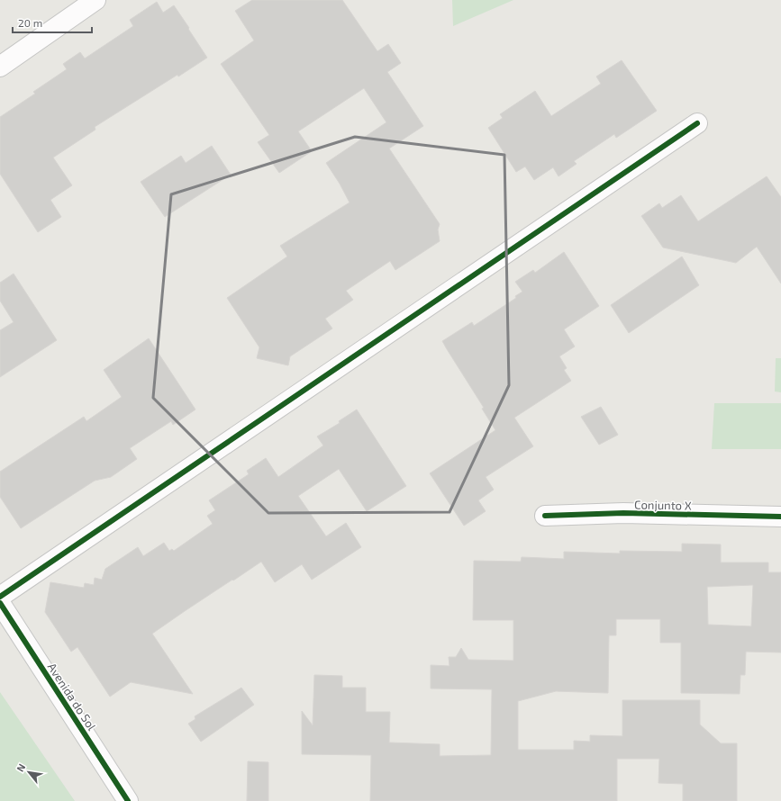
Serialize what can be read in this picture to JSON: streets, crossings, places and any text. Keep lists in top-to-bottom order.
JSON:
{
  "streets": {
    "street": ["Conjunto X", "Avenida do Sol"]
  },
  "scale_bar": "20 m",
  "north": "top left"
}
